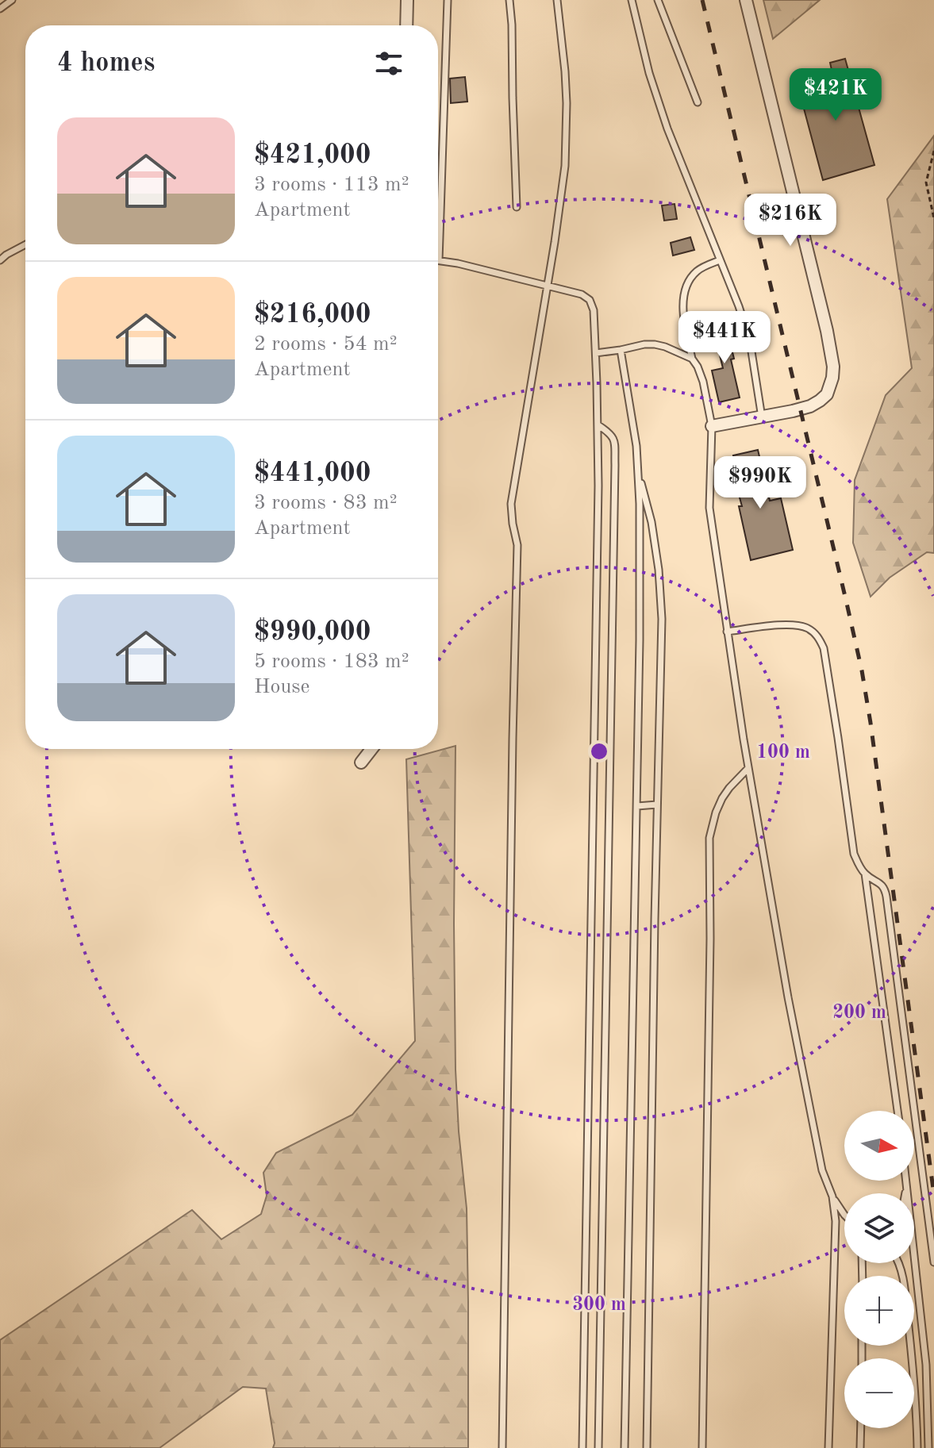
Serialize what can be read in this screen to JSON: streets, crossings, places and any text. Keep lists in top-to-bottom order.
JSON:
{
  "north": "right",
  "page": {
    "heading": "4 homes",
    "price": [
      "$421K",
      "$216K",
      "$441K",
      "$990K"
    ],
    "list": [
      {
        "name": "$421,000",
        "note": "3 rooms · 113 m² · Apartment"
      },
      {
        "name": "$216,000",
        "note": "2 rooms · 54 m² · Apartment"
      },
      {
        "name": "$441,000",
        "note": "3 rooms · 83 m² · Apartment"
      },
      {
        "name": "$990,000",
        "note": "5 rooms · 183 m² · House"
      }
    ],
    "map_buttons": ["+", "−"]
  },
  "rings": ["100 m", "200 m", "300 m"]
}
